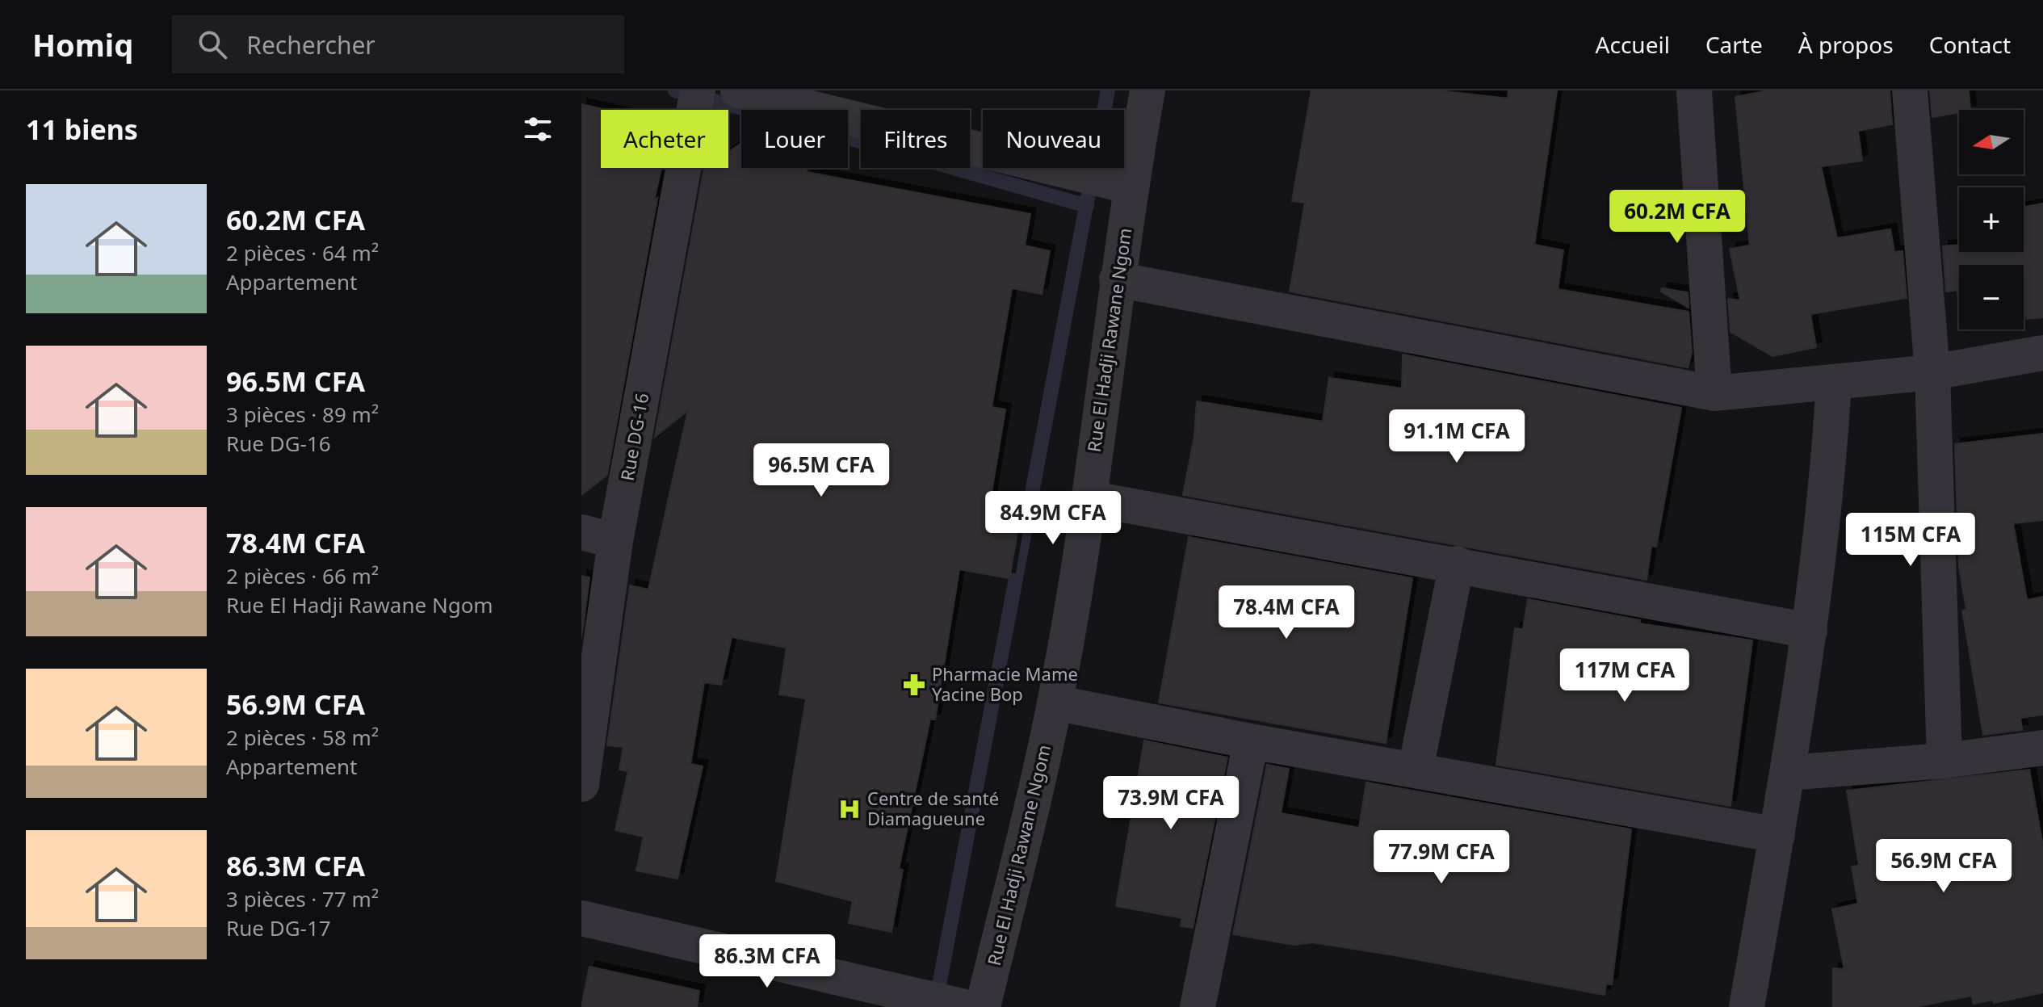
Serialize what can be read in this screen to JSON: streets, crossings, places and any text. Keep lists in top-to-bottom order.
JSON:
{
  "streets": {
    "street": ["Rue El Hadji Rawane Ngom", "Rue DG-16"]
  },
  "places": {
    "pharmacy": ["Pharmacie Mame Yacine Bop"],
    "hospital": ["Centre de santé Diamagueune"]
  },
  "north": "left",
  "page": {
    "header": "Homiq",
    "search": "Rechercher",
    "nav": [
      "Accueil",
      "Carte",
      "À propos",
      "Contact"
    ],
    "heading": "11 biens",
    "map_buttons": ["+", "−"],
    "chip": [
      "Acheter",
      "Louer",
      "Filtres",
      "Nouveau"
    ],
    "list": [
      {
        "name": "60.2M CFA",
        "note": "2 pièces · 64 m² · Appartement"
      },
      {
        "name": "96.5M CFA",
        "note": "3 pièces · 89 m² · Rue DG-16"
      },
      {
        "name": "78.4M CFA",
        "note": "2 pièces · 66 m² · Rue El Hadji Rawane Ngom"
      },
      {
        "name": "56.9M CFA",
        "note": "2 pièces · 58 m² · Appartement"
      },
      {
        "name": "86.3M CFA",
        "note": "3 pièces · 77 m² · Rue DG-17"
      }
    ],
    "price": [
      "60.2M CFA",
      "91.1M CFA",
      "96.5M CFA",
      "84.9M CFA",
      "115M CFA",
      "78.4M CFA",
      "117M CFA",
      "73.9M CFA",
      "77.9M CFA",
      "56.9M CFA",
      "86.3M CFA"
    ]
  }
}
